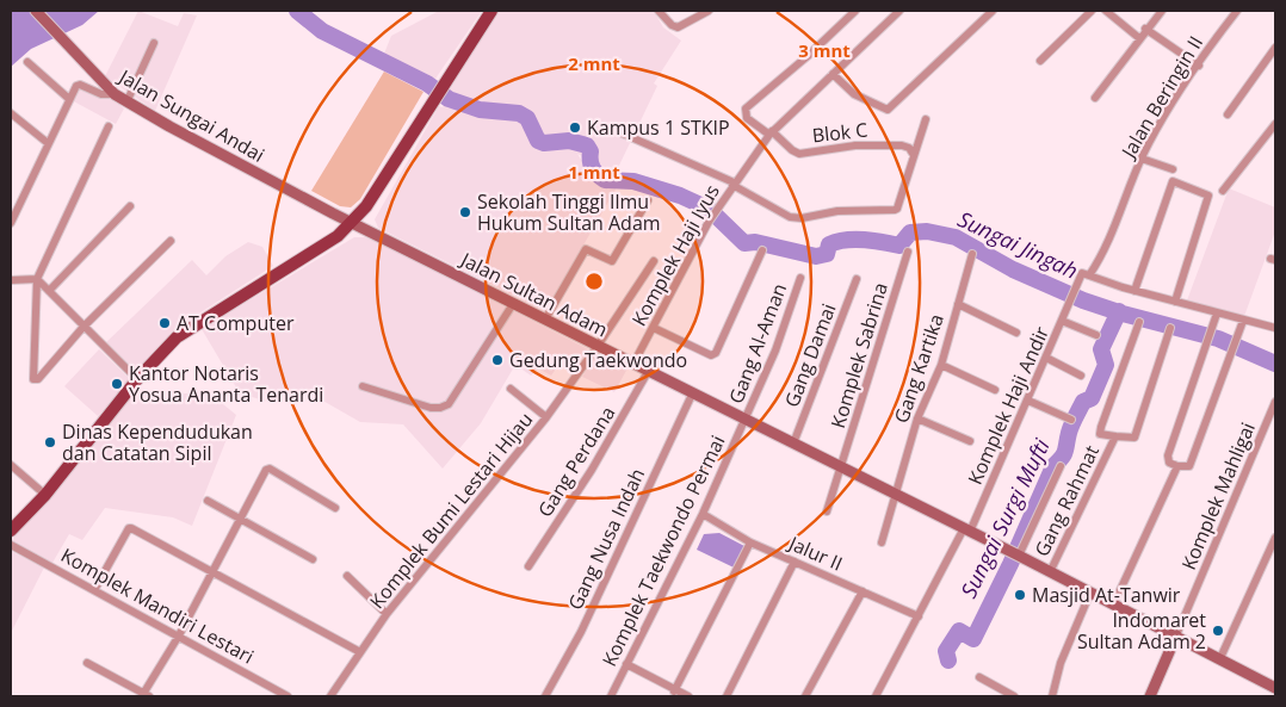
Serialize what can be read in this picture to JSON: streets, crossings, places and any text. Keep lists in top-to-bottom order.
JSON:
{
  "streets": {
    "main road": ["Jalan Sungai Andai", "Jalan Sultan Adam"],
    "street": [
      "Jalan Beringin II",
      "Blok C",
      "Komplek Haji Iyus",
      "Gang Al-Aman",
      "Gang Damai",
      "Komplek Sabrina",
      "Gang Kartika",
      "Komplek Haji Andir",
      "Gang Perdana",
      "Komplek Mahligai",
      "Gang Rahmat",
      "Komplek Bumi Lestari Hijau",
      "Gang Nusa Indah",
      "Komplek Taekwondo Permai",
      "Jalur II",
      "Komplek Mandiri Lestari"
    ]
  },
  "crossings": [
    ["Jalan Beringin II", "Komplek Haji Andir"],
    ["Jalan Sungai Andai", "Jalan Sultan Adam"],
    ["Blok C", "Komplek Haji Iyus"],
    ["Komplek Haji Iyus", "Jalan Sultan Adam"],
    ["Jalan Sultan Adam", "Gang Al-Aman"],
    ["Jalan Sultan Adam", "Gang Damai"],
    ["Jalan Sultan Adam", "Komplek Sabrina"],
    ["Jalan Sultan Adam", "Gang Kartika"],
    ["Jalan Sultan Adam", "Komplek Haji Andir"],
    ["Jalan Sultan Adam", "Gang Perdana"],
    ["Jalan Sultan Adam", "Komplek Mahligai"],
    ["Jalan Sultan Adam", "Gang Rahmat"],
    ["Jalan Sultan Adam", "Komplek Bumi Lestari Hijau"],
    ["Jalan Sultan Adam", "Gang Nusa Indah"],
    ["Jalan Sultan Adam", "Komplek Taekwondo Permai"],
    ["Gang Al-Aman", "Komplek Taekwondo Permai"],
    ["Komplek Haji Andir", "Jalur II"],
    ["Komplek Taekwondo Permai", "Jalur II"]
  ],
  "water": ["Sungai Jingah", "Sungai Surgi Mufti"],
  "places": [
    "Kampus 1 STKIP",
    "Sekolah Tinggi Ilmu Hukum Sultan Adam",
    "AT Computer",
    "Gedung Taekwondo",
    "Kantor Notaris Yosua Ananta Tenardi",
    "Dinas Kependudukan dan Catatan Sipil",
    "Masjid At-Tanwir",
    "Indomaret Sultan Adam 2"
  ],
  "rings": ["3 mnt", "2 mnt", "1 mnt"]
}
